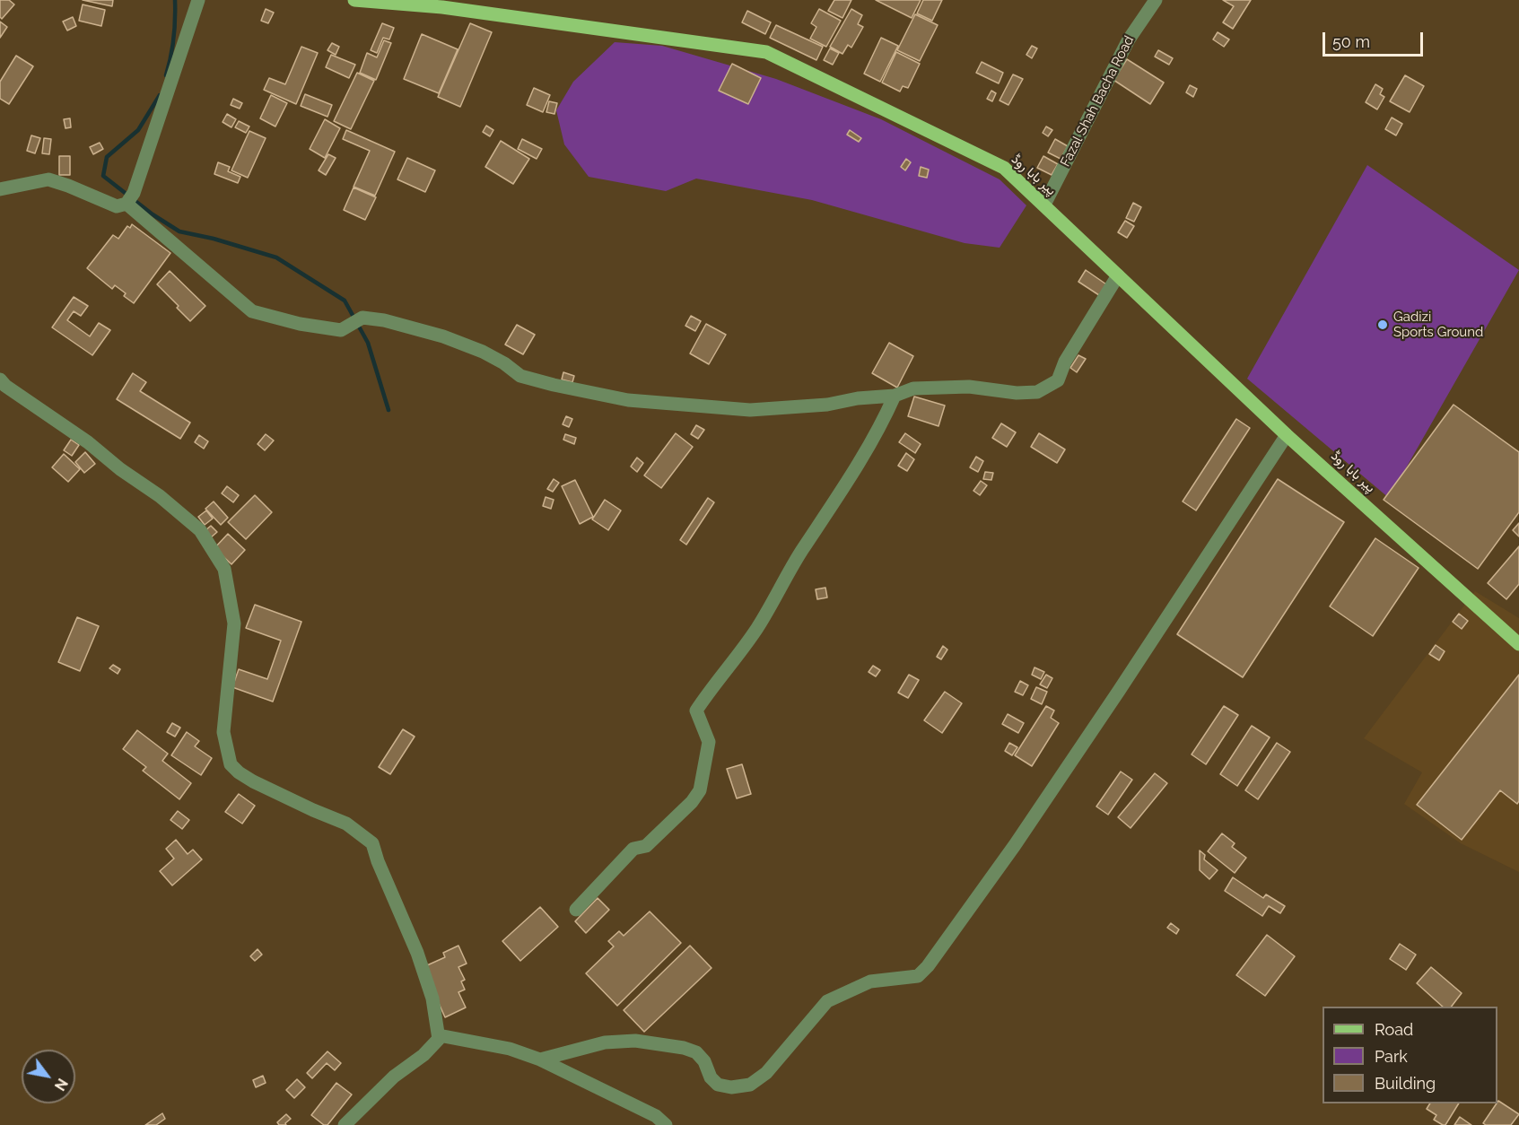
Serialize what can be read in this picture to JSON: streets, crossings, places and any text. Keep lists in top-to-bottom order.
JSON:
{
  "streets": {
    "main road": ["پیر بابا روڈ"],
    "street": ["Fazal Shah Bacha Road"]
  },
  "crossings": [
    ["Fazal Shah Bacha Road", "پیر بابا روڈ"]
  ],
  "places": ["Gadizi Sports Ground"],
  "legend": ["Road", "Park", "Building"],
  "scale_bar": "50 m",
  "north": "bottom right"
}
